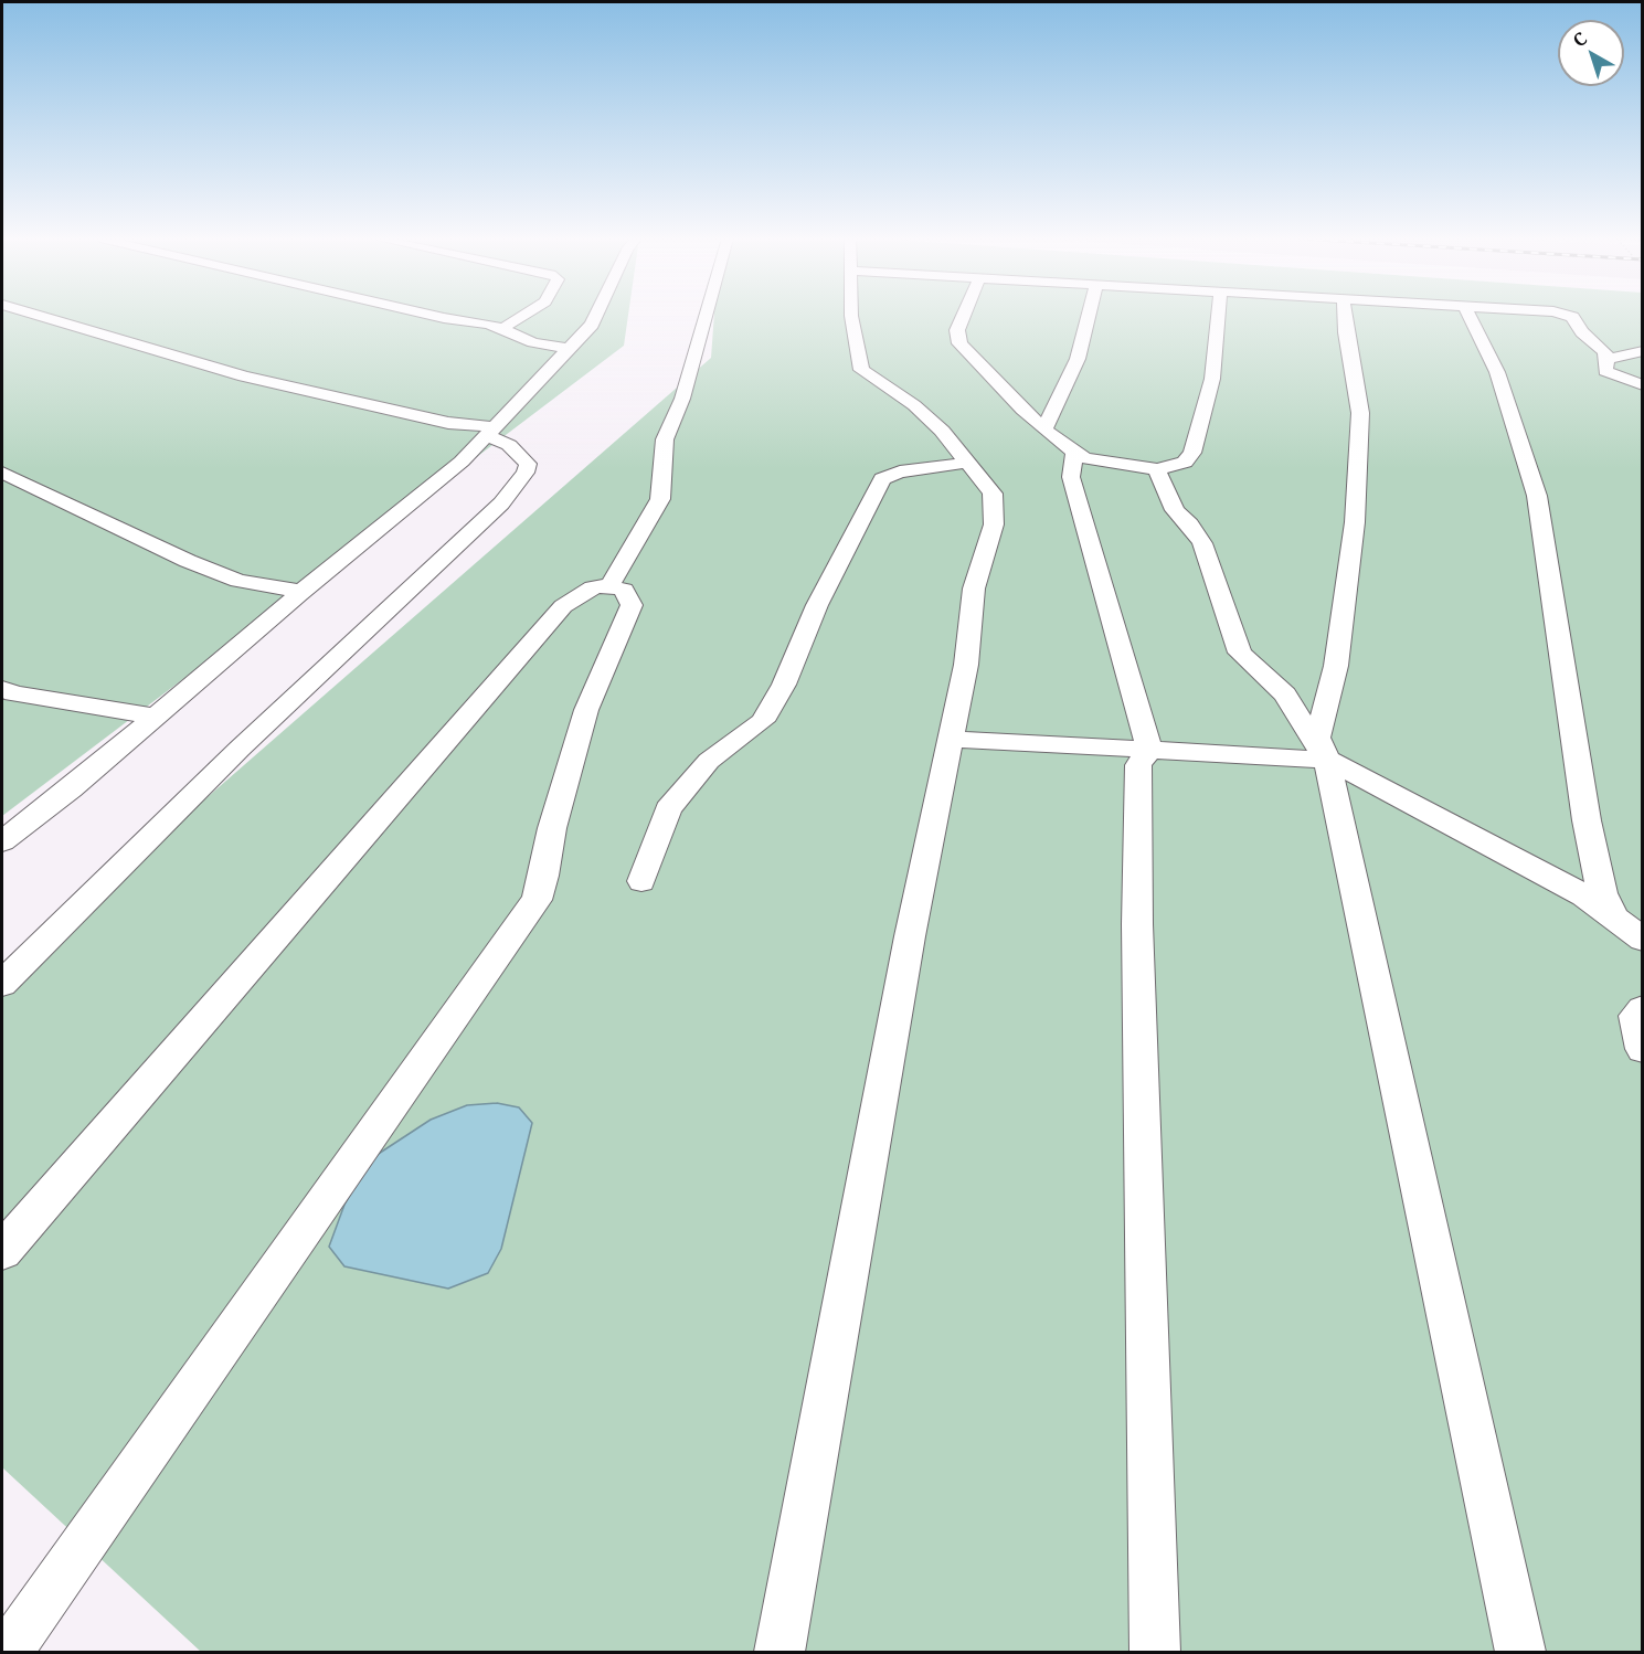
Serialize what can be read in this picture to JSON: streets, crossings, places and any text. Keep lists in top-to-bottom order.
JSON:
{
  "north": "top left"
}
